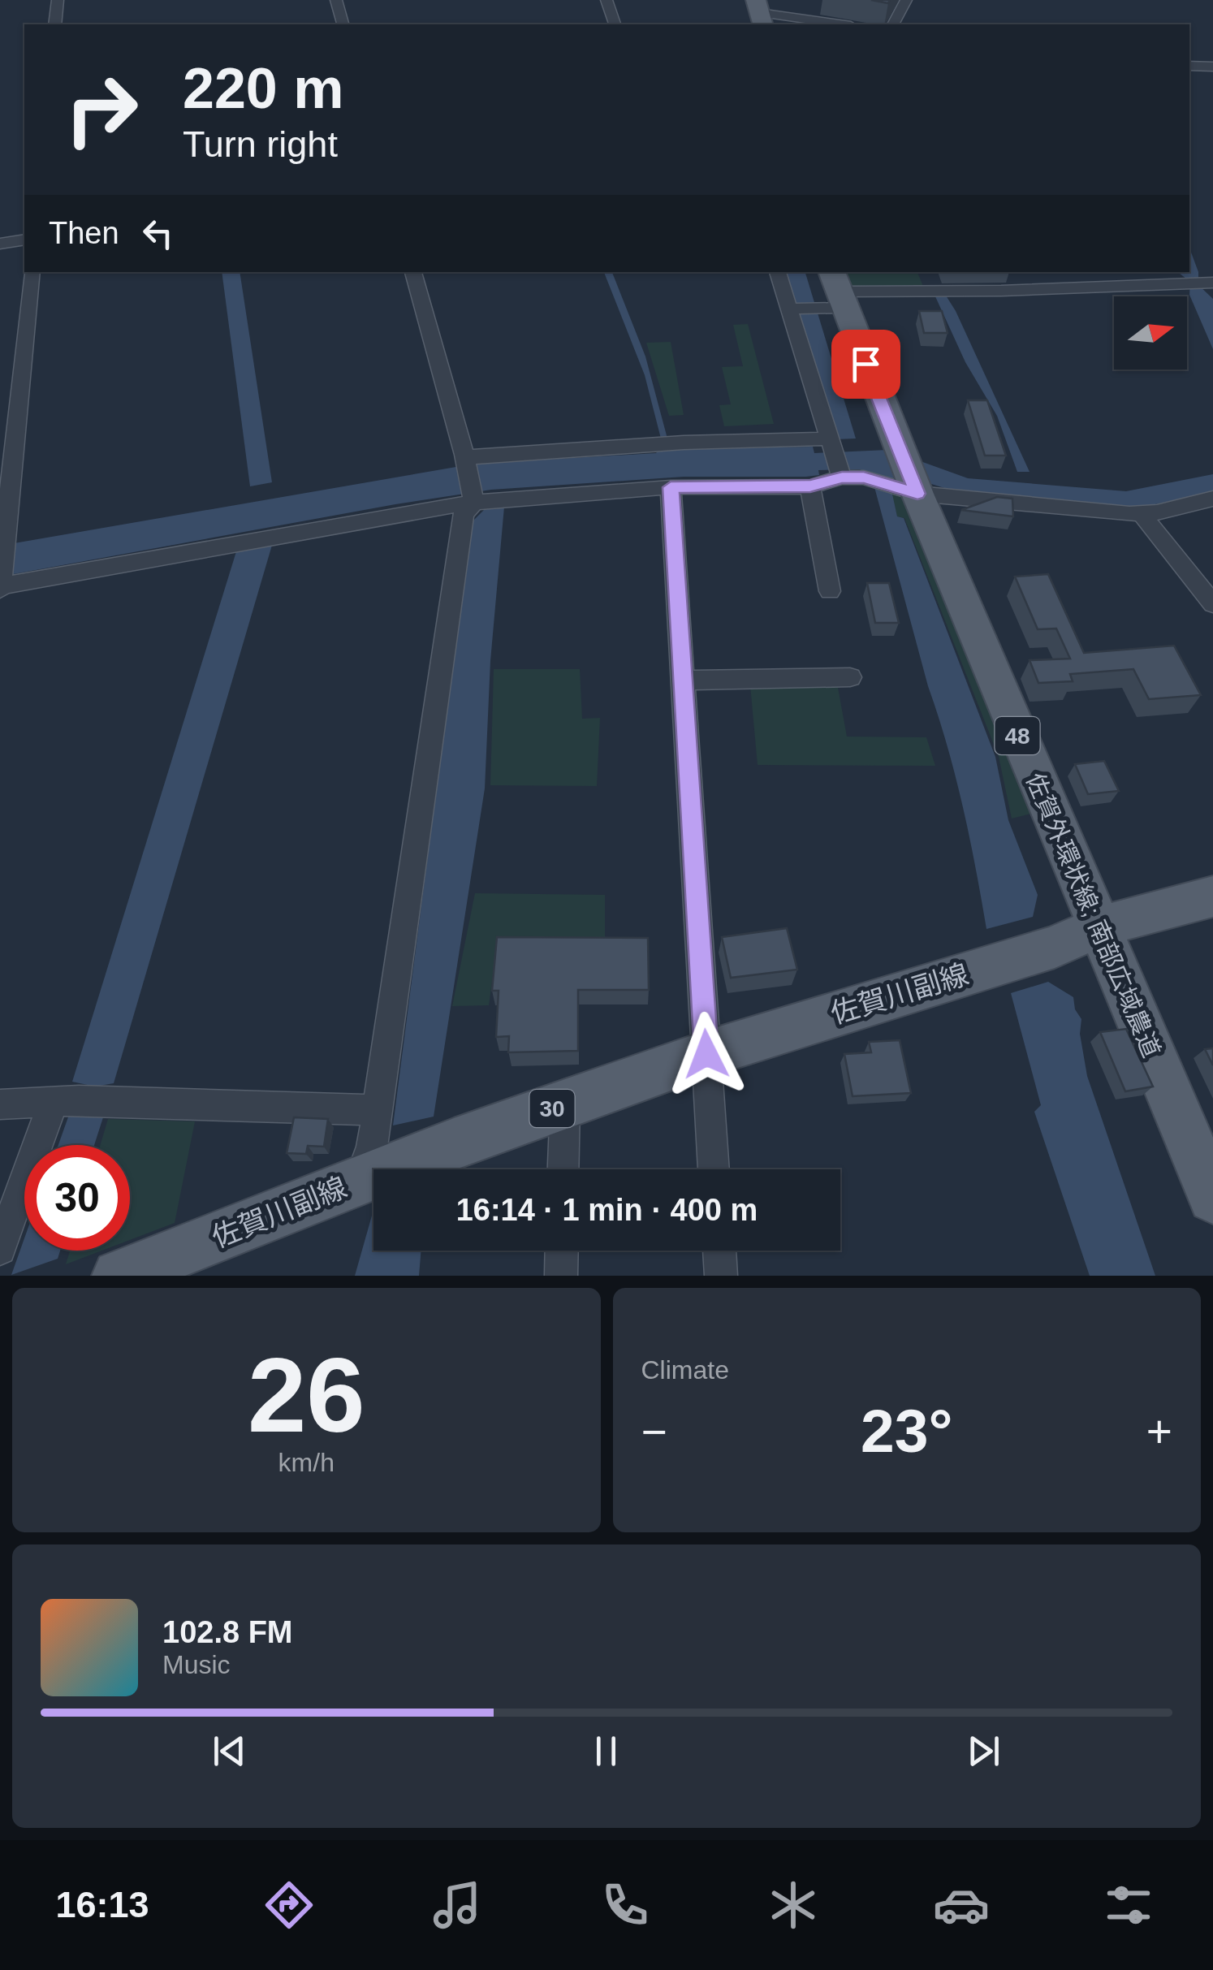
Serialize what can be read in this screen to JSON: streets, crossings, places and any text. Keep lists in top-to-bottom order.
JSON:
{
  "streets": {
    "main road": [
      "48",
      "佐賀外環状線; 南部広域農道",
      "佐賀川副線",
      "30"
    ]
  },
  "crossings": [
    ["佐賀外環状線; 南部広域農道", "佐賀川副線"],
    ["佐賀外環状線; 南部広域農道", "30"],
    ["佐賀川副線", "30"]
  ],
  "north": "right",
  "page": {
    "turn": ["220 m", "Turn right"],
    "then": "Then",
    "limit": "30",
    "trip": "16:14 · 1 min · 400 m",
    "tile": [
      ["26", "km/h"],
      "Climate"
    ],
    "heat": ["−", "23°", "+"],
    "song": ["102.8 FM", "Music"],
    "tabs": "16:13"
  }
}
